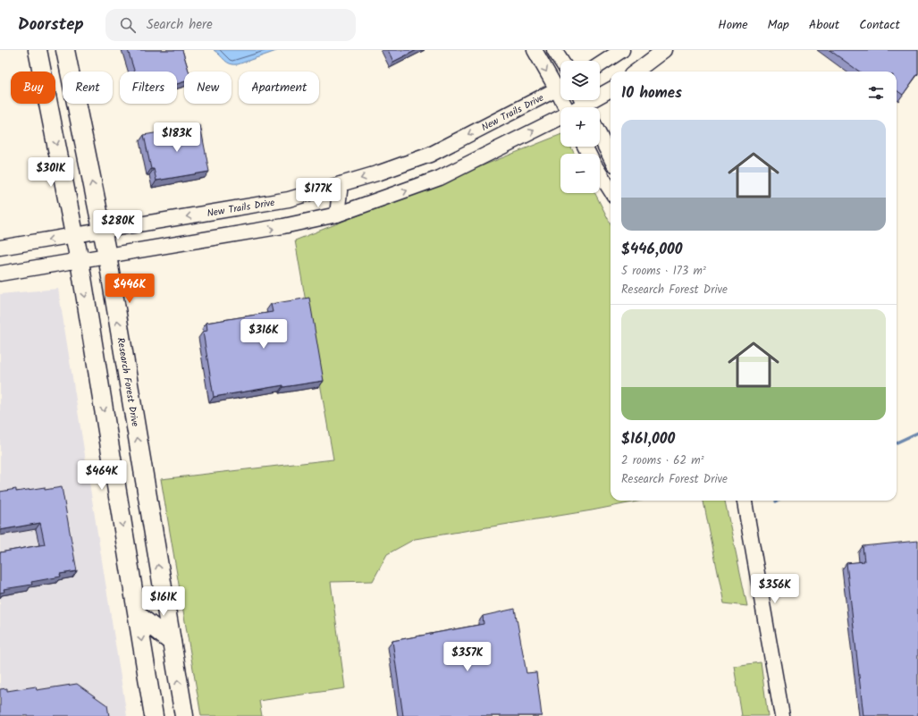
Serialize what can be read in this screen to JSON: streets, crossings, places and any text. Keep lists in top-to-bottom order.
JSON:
{
  "streets": {
    "main road": ["Research Forest Drive"],
    "street": ["New Trails Drive"]
  },
  "crossings": [
    ["New Trails Drive", "Research Forest Drive"]
  ],
  "page": {
    "header": "Doorstep",
    "search": "Search here",
    "nav": [
      "Home",
      "Map",
      "About",
      "Contact"
    ],
    "map_buttons": ["+", "−"],
    "chip": [
      "Buy",
      "Rent",
      "Filters",
      "New",
      "Apartment"
    ],
    "heading": "10 homes",
    "list": [
      {
        "name": "$446,000",
        "note": "5 rooms · 173 m² · Research Forest Drive"
      },
      {
        "name": "$161,000",
        "note": "2 rooms · 62 m² · Research Forest Drive"
      }
    ],
    "price": [
      "$183K",
      "$301K",
      "$177K",
      "$280K",
      "$446K",
      "$316K",
      "$464K",
      "$356K",
      "$161K",
      "$357K"
    ]
  }
}
